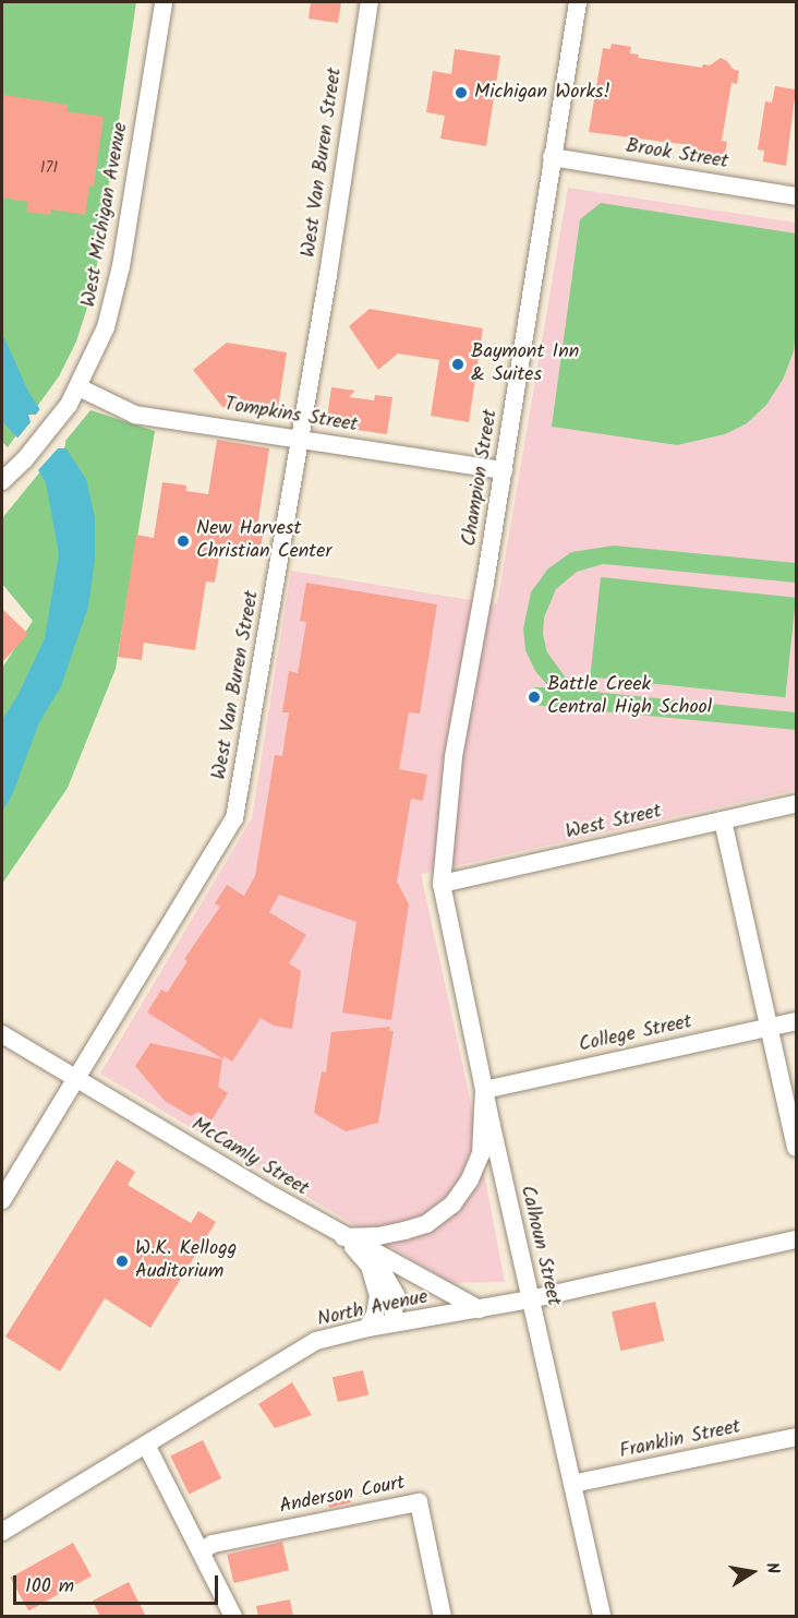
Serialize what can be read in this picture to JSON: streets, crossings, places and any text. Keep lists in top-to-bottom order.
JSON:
{
  "streets": {
    "street": [
      "Brook Street",
      "West Van Buren Street",
      "West Michigan Avenue",
      "Tompkins Street",
      "Champion Street",
      "West Street",
      "College Street",
      "McCamly Street",
      "Calhoun Street",
      "North Avenue",
      "Franklin Street",
      "Anderson Court"
    ]
  },
  "crossings": [
    ["Brook Street", "Champion Street"],
    ["West Van Buren Street", "Tompkins Street"],
    ["West Van Buren Street", "McCamly Street"],
    ["West Michigan Avenue", "Tompkins Street"],
    ["Tompkins Street", "Champion Street"],
    ["Champion Street", "West Street"],
    ["Champion Street", "Calhoun Street"],
    ["West Street", "Calhoun Street"],
    ["College Street", "Calhoun Street"],
    ["McCamly Street", "North Avenue"],
    ["Calhoun Street", "North Avenue"],
    ["Calhoun Street", "Franklin Street"]
  ],
  "places": [
    "Michigan Works!",
    "Baymont Inn & Suites",
    "New Harvest Christian Center",
    "Battle Creek Central High School",
    "W.K. Kellogg Auditorium"
  ],
  "house_numbers": ["171"],
  "scale_bar": "100 m",
  "north": "right"
}
